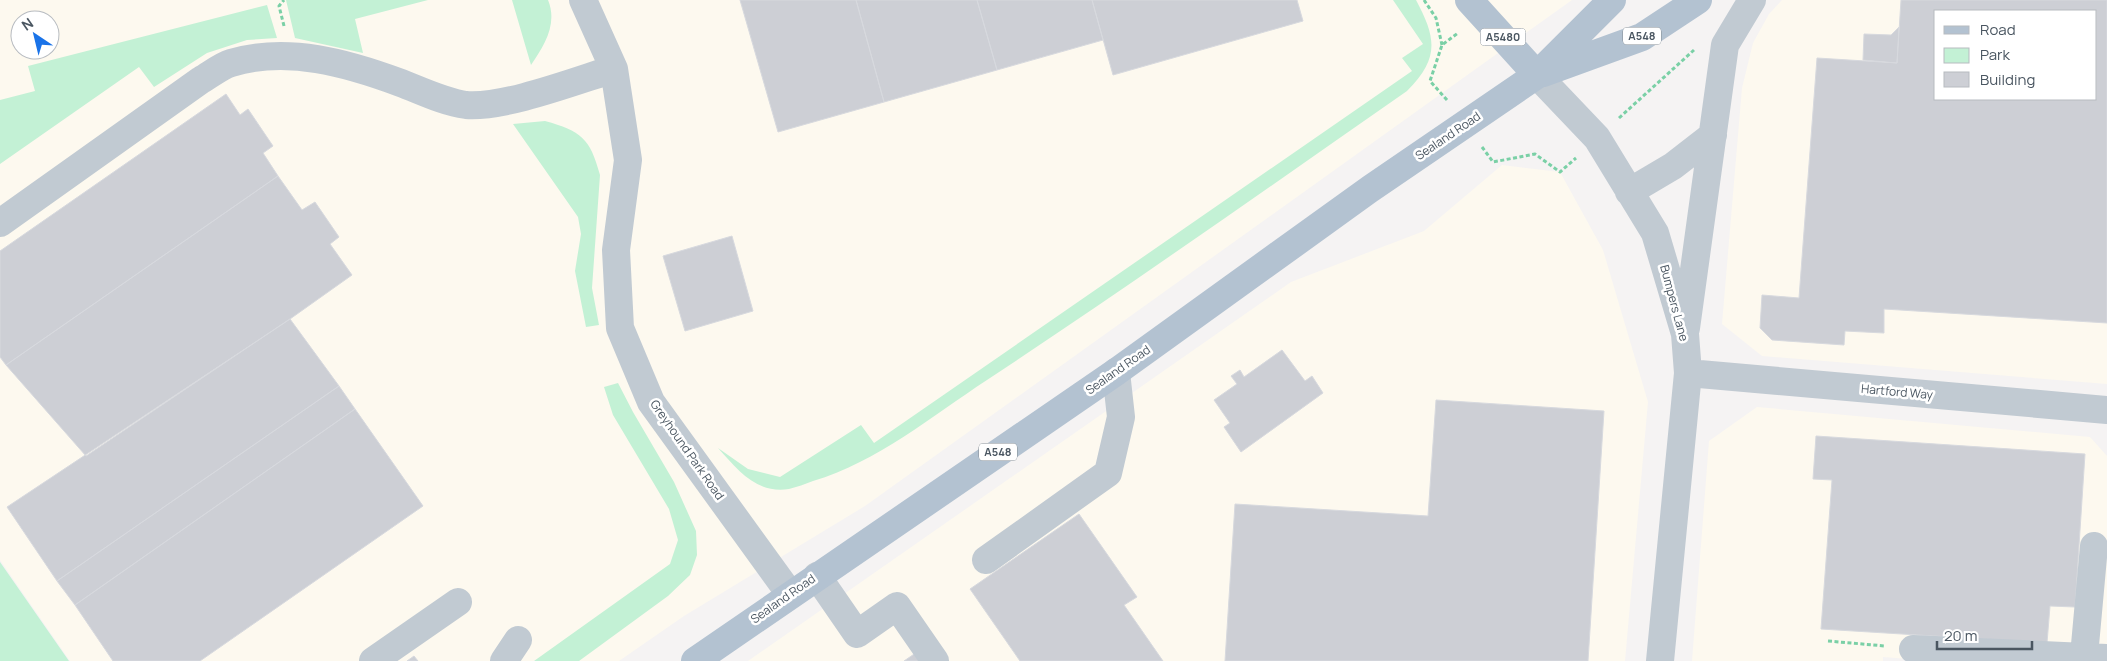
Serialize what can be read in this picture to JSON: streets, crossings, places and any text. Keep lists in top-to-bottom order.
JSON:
{
  "streets": {
    "main road": ["A548", "A5480", "Sealand Road"],
    "street": ["Bumpers Lane", "Hartford Way", "Greyhound Park Road"]
  },
  "crossings": [
    ["A5480", "Sealand Road"],
    ["A5480", "Bumpers Lane"],
    ["Sealand Road", "Bumpers Lane"],
    ["Sealand Road", "Greyhound Park Road"],
    ["Bumpers Lane", "Hartford Way"]
  ],
  "legend": ["Road", "Park", "Building"],
  "scale_bar": "20 m",
  "north": "top left"
}
